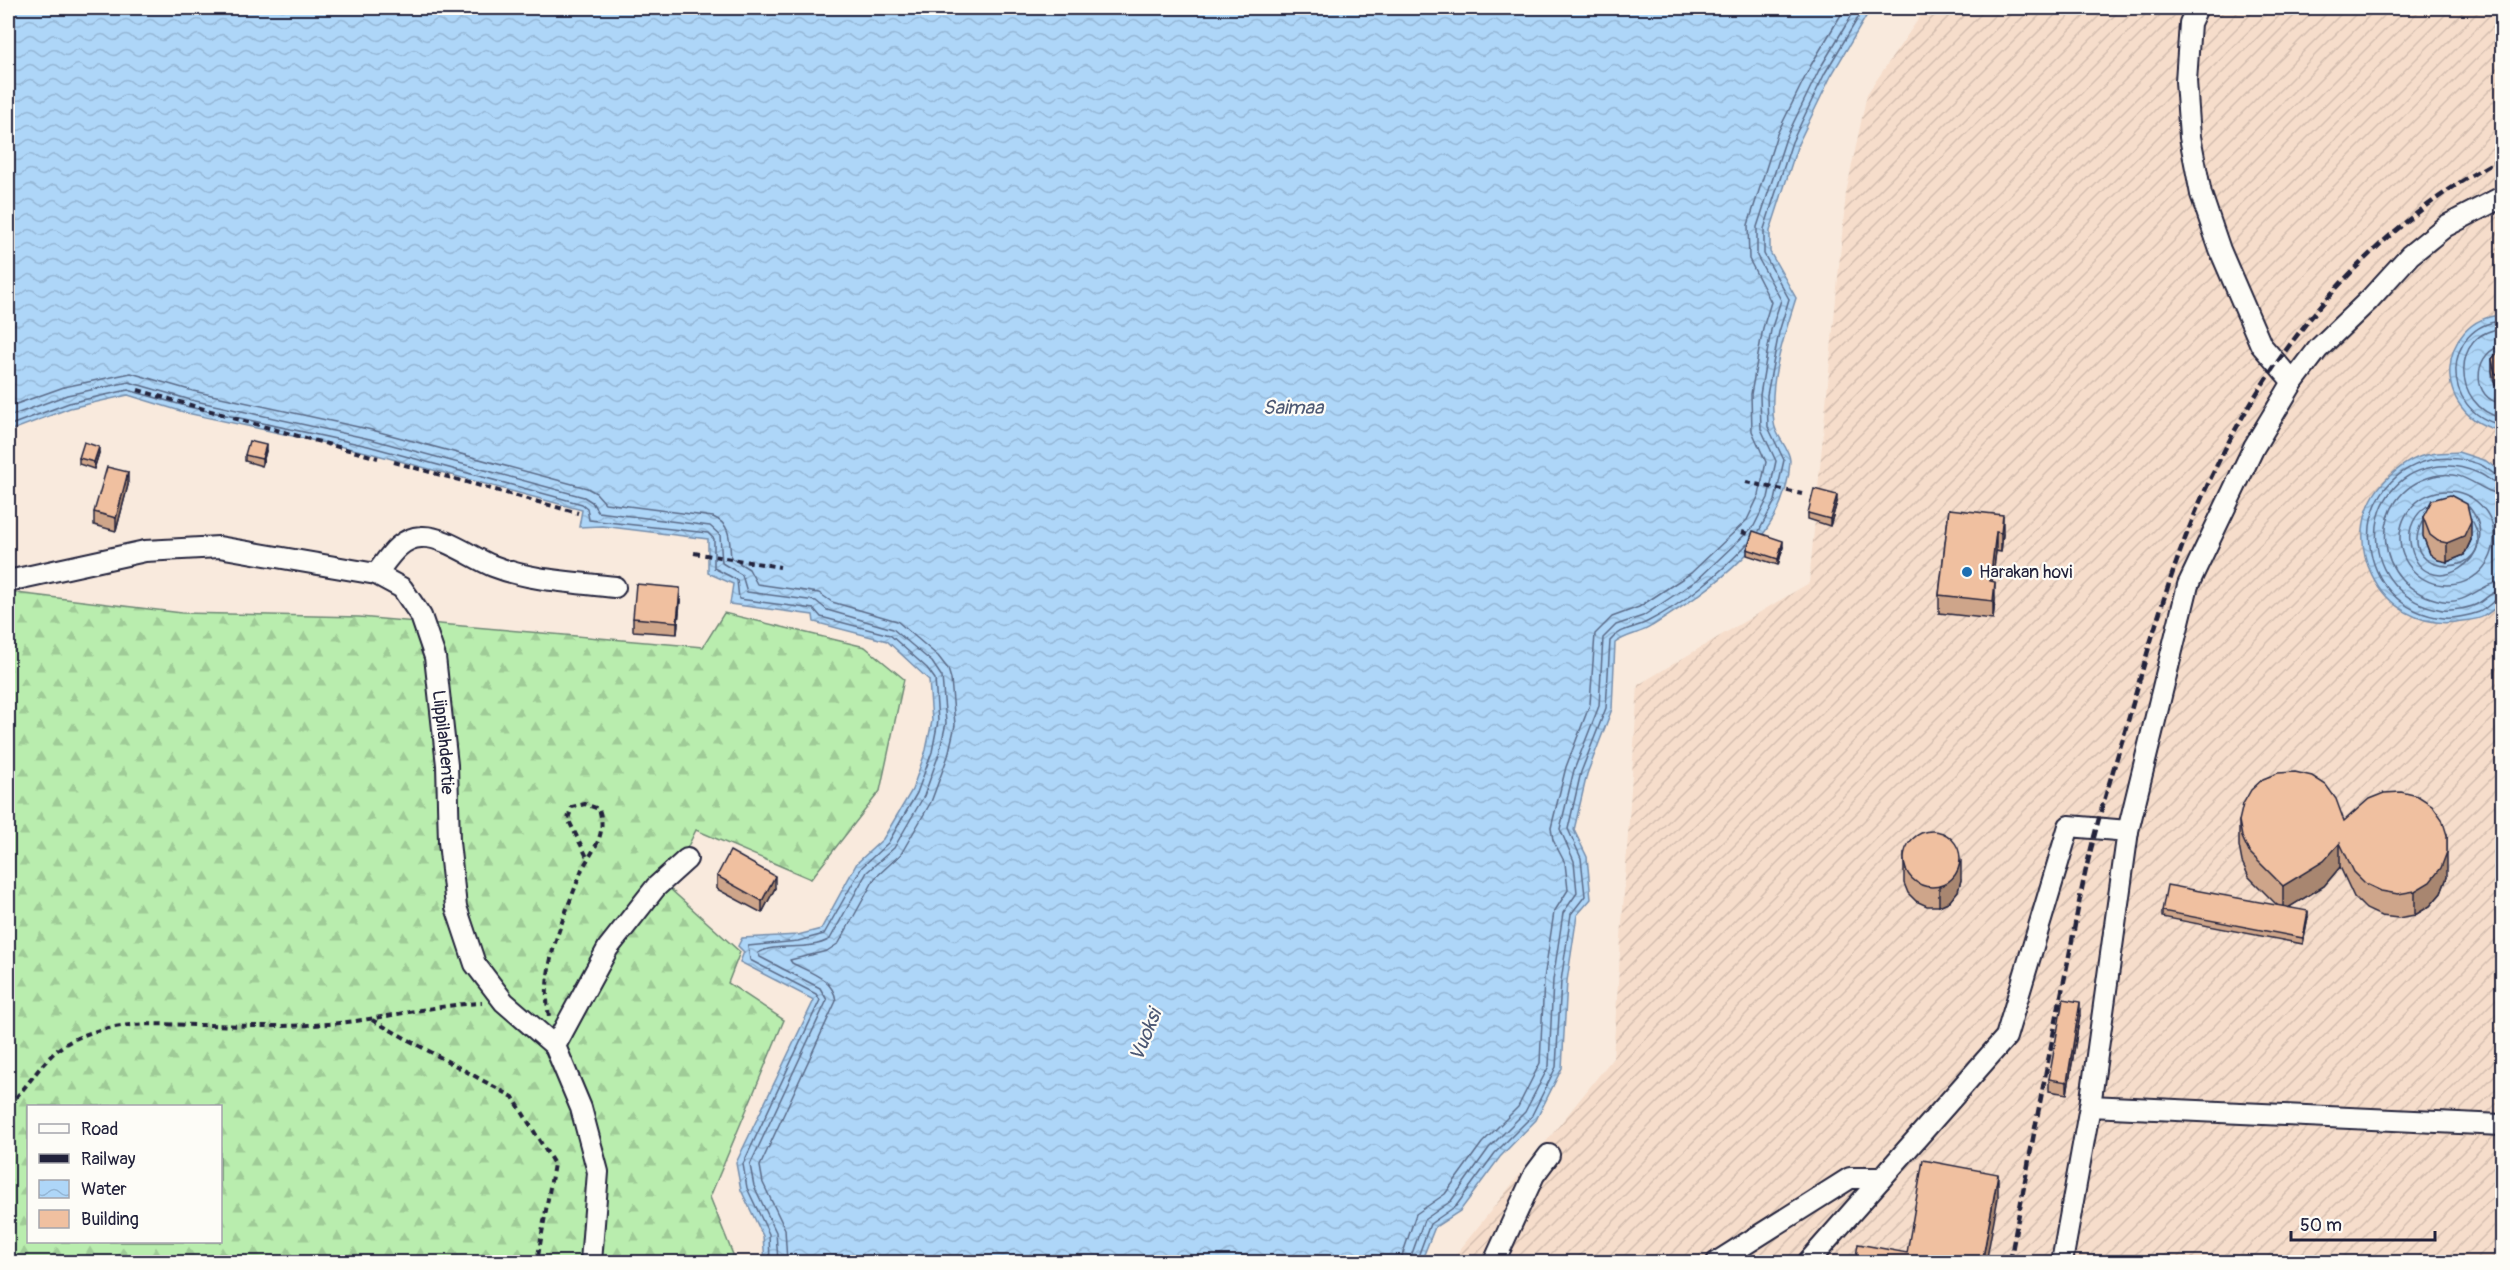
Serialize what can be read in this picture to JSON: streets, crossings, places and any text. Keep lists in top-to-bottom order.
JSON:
{
  "streets": {
    "street": ["Liippilahdentie"]
  },
  "water": ["Saimaa", "Vuoksi"],
  "places": ["Harakan hovi"],
  "legend": [
    "Road",
    "Railway",
    "Water",
    "Building"
  ],
  "scale_bar": "50 m"
}
